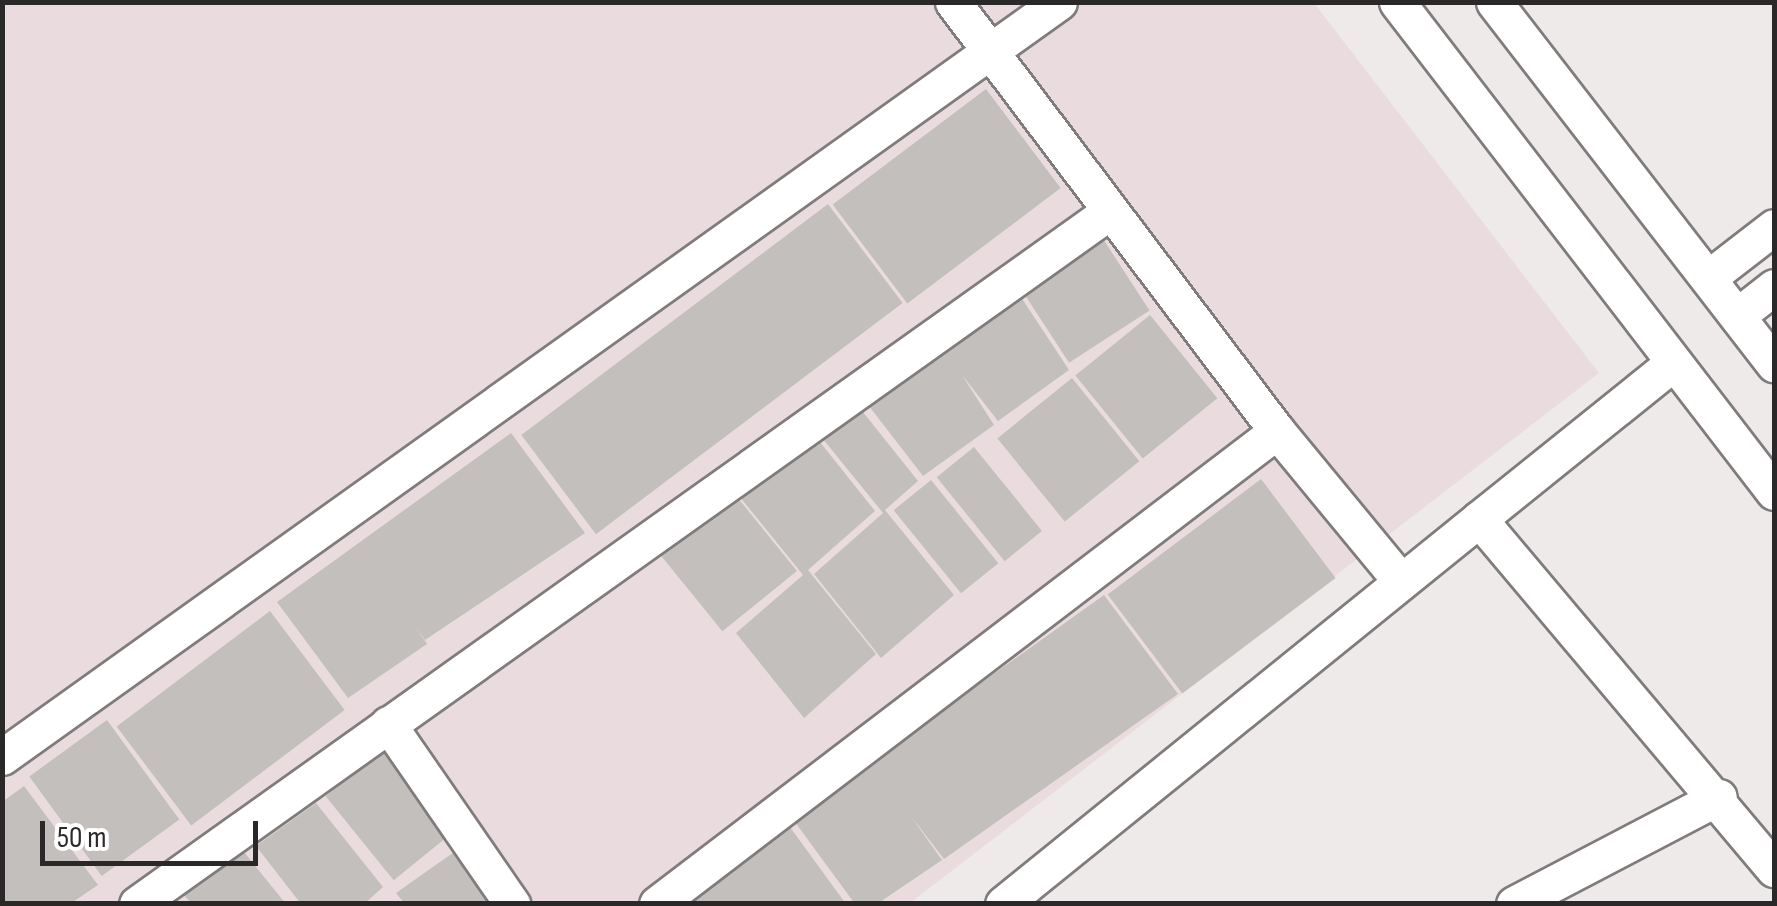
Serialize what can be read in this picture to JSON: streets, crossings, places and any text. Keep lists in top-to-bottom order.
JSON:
{
  "scale_bar": "50 m"
}
